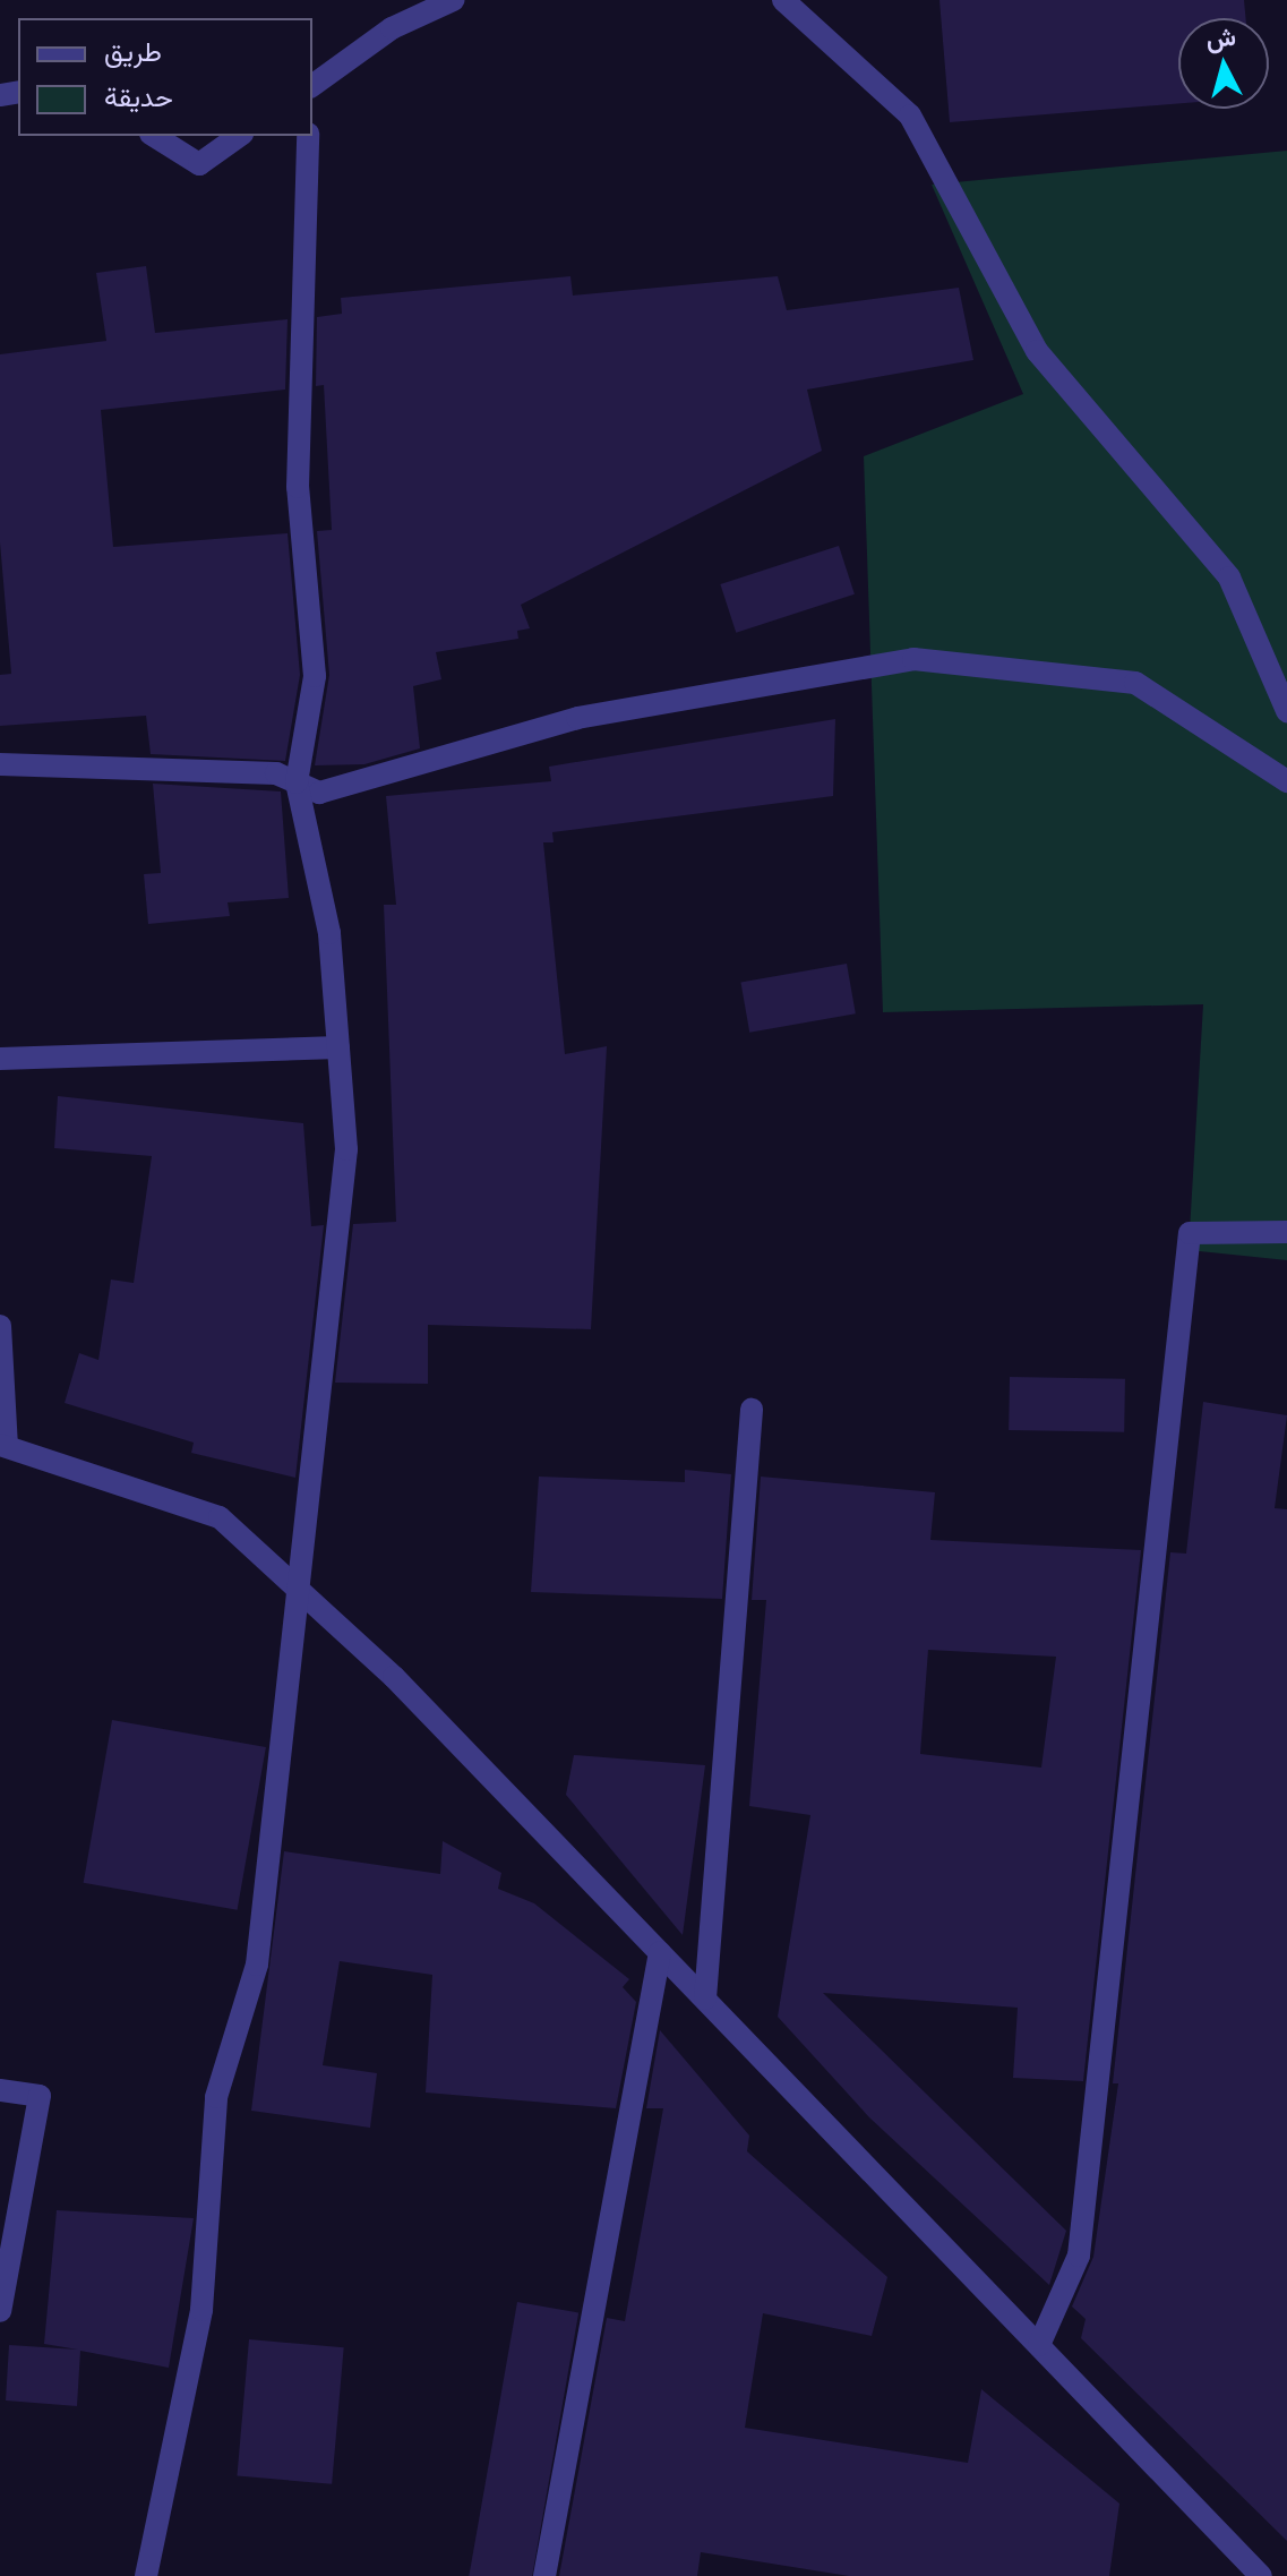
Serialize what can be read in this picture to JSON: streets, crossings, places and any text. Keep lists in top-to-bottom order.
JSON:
{
  "legend": ["طريق", "حديقة"],
  "north": "top"
}
